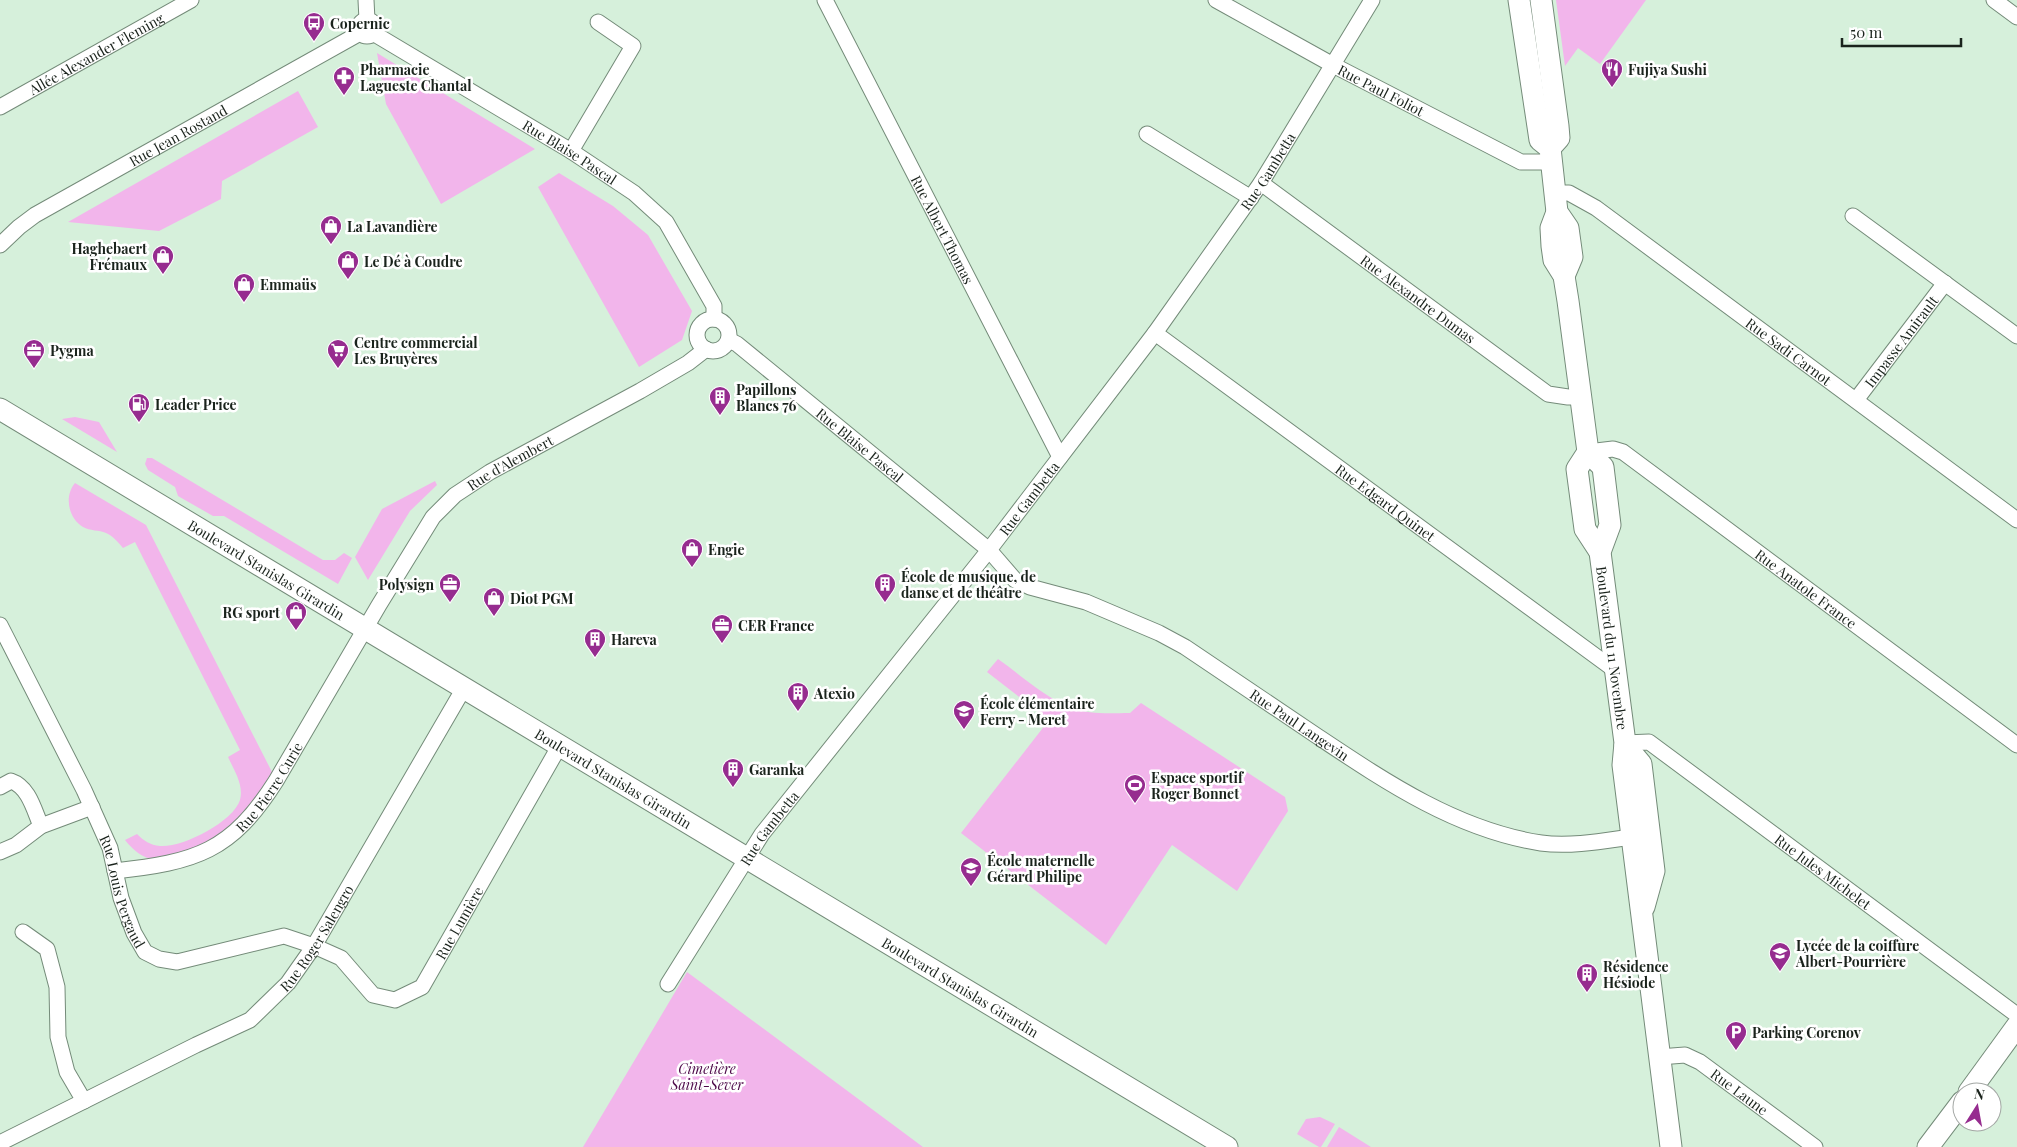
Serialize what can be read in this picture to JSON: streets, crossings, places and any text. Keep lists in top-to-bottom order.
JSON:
{
  "streets": {
    "main road": ["Boulevard Stanislas Girardin", "Boulevard du 11 Novembre"],
    "street": [
      "Allée Alexander Fleming",
      "Rue Paul Foliot",
      "Rue Jean Rostand",
      "Rue Blaise Pascal",
      "Rue Gambetta",
      "Rue Albert Thomas",
      "Rue Alexandre Dumas",
      "Impasse Amirault",
      "Rue Sadi Carnot",
      "Rue d'Alembert",
      "Rue Edgard Quinet",
      "Rue Anatole France",
      "Rue Paul Langevin",
      "Rue Pierre Curie",
      "Rue Jules Michelet",
      "Rue Louis Pergaud",
      "Rue Lumière",
      "Rue Roger Salengro",
      "Rue Laune"
    ]
  },
  "crossings": [
    ["Rue Paul Foliot", "Rue Gambetta"],
    ["Rue Jean Rostand", "Rue Blaise Pascal"],
    ["Rue Blaise Pascal", "Rue Gambetta"],
    ["Rue Blaise Pascal", "Rue d'Alembert"],
    ["Rue Blaise Pascal", "Rue Paul Langevin"],
    ["Rue Gambetta", "Rue Albert Thomas"],
    ["Rue Gambetta", "Rue Alexandre Dumas"],
    ["Rue Gambetta", "Rue Edgard Quinet"],
    ["Rue Gambetta", "Boulevard Stanislas Girardin"],
    ["Rue Gambetta", "Rue Paul Langevin"],
    ["Impasse Amirault", "Rue Sadi Carnot"],
    ["Rue d'Alembert", "Boulevard Stanislas Girardin"],
    ["Rue d'Alembert", "Rue Pierre Curie"],
    ["Rue Edgard Quinet", "Boulevard du 11 Novembre"],
    ["Boulevard Stanislas Girardin", "Rue Pierre Curie"],
    ["Boulevard Stanislas Girardin", "Rue Lumière"],
    ["Boulevard Stanislas Girardin", "Rue Roger Salengro"],
    ["Rue Anatole France", "Boulevard du 11 Novembre"],
    ["Boulevard du 11 Novembre", "Rue Paul Langevin"],
    ["Boulevard du 11 Novembre", "Rue Jules Michelet"],
    ["Boulevard du 11 Novembre", "Rue Laune"],
    ["Rue Pierre Curie", "Rue Louis Pergaud"],
    ["Rue Louis Pergaud", "Rue Lumière"],
    ["Rue Louis Pergaud", "Rue Roger Salengro"],
    ["Rue Lumière", "Rue Roger Salengro"]
  ],
  "parks": ["Cimetière Saint-Sever"],
  "places": {
    "bus stop": ["Copernic"],
    "restaurant": ["Fujiya Sushi"],
    "pharmacy": ["Pharmacie Lagueste Chantal"],
    "shop": [
      "La Lavandière",
      "Haghebaert Frémaux",
      "Le Dé à Coudre",
      "Emmaüs",
      "Engie",
      "Diot PGM",
      "RG sport"
    ],
    "office": ["Pygma", "Polysign", "CER France"],
    "supermarket": ["Centre commercial Les Bruyères"],
    "building": [
      "Papillons Blancs 76",
      "École de musique, de danse et de théâtre",
      "Hareva",
      "Atexio",
      "Garanka",
      "Résidence Hésiode"
    ],
    "fuel station": ["Leader Price"],
    "school or university": ["École élémentaire Ferry - Meret", "École maternelle Gérard Philipe", "Lycée de la coiffure Albert-Pourrière"],
    "sports": ["Espace sportif Roger Bonnet"],
    "parking": ["Parking Corenov"]
  },
  "scale_bar": "50 m",
  "north": "top"
}
